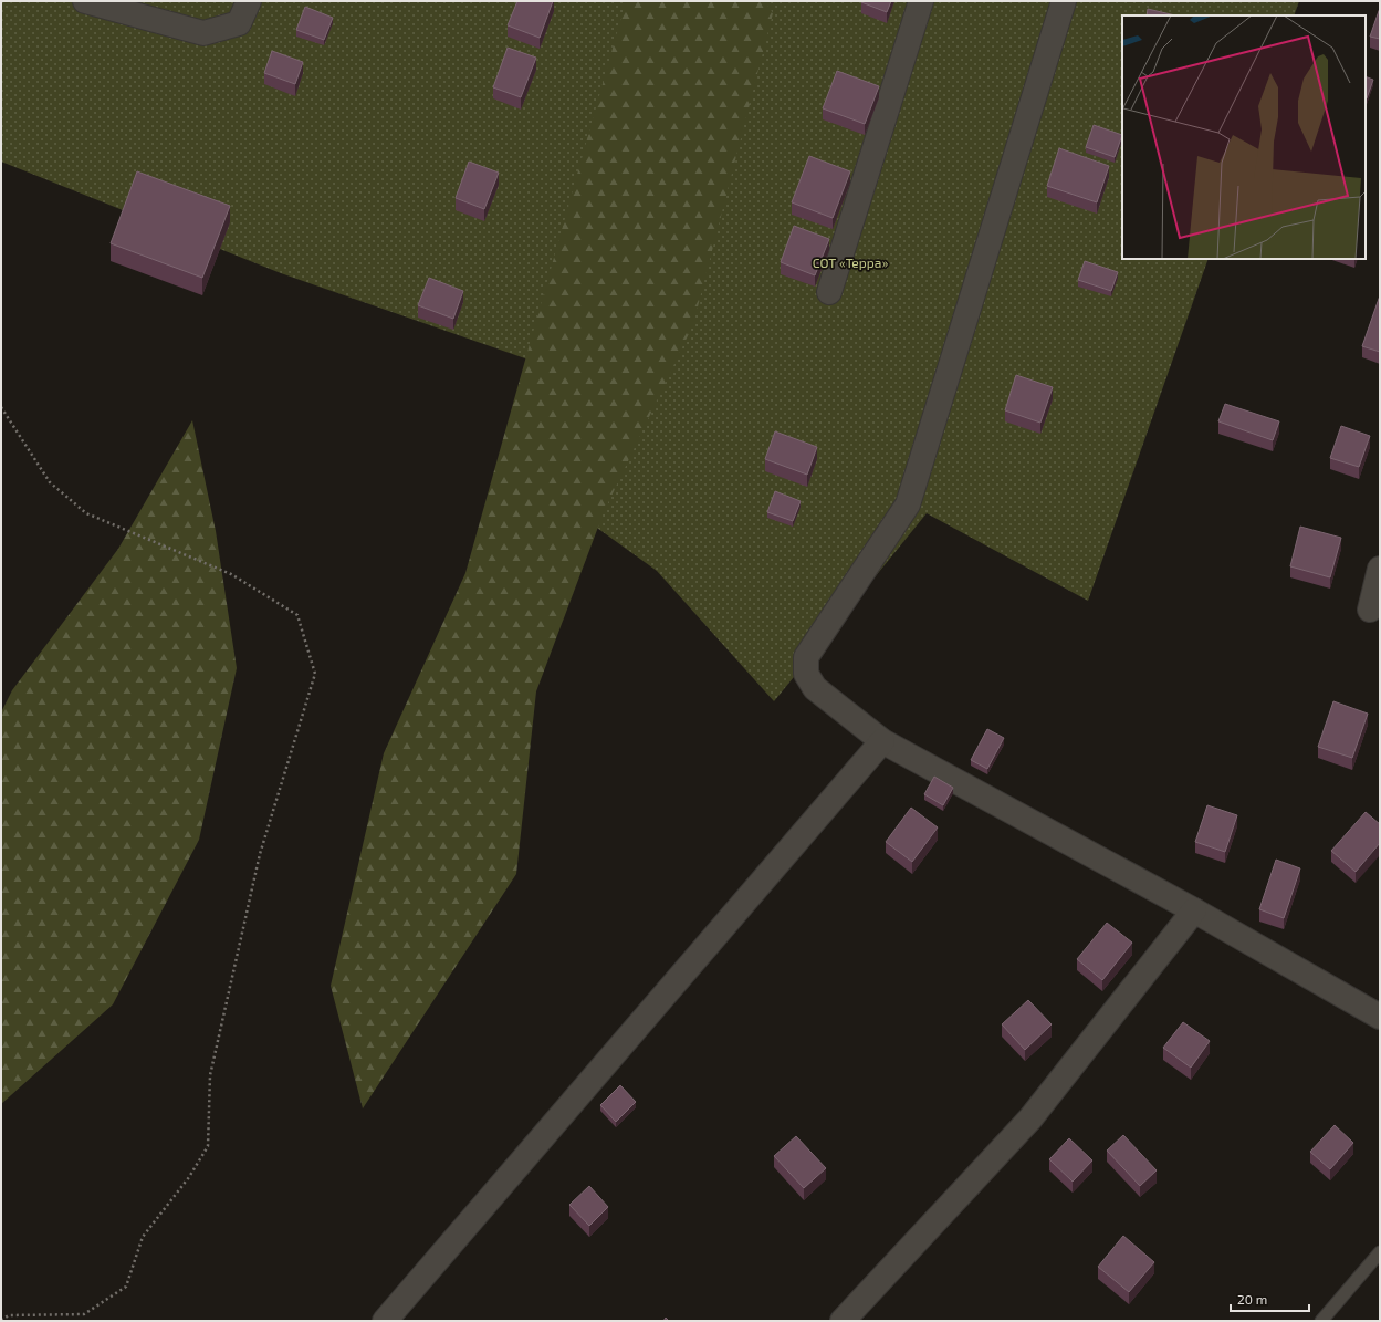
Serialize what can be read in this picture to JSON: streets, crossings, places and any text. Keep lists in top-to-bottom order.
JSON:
{
  "parks": ["СОТ «Терра»"],
  "scale_bar": "20 m"
}
